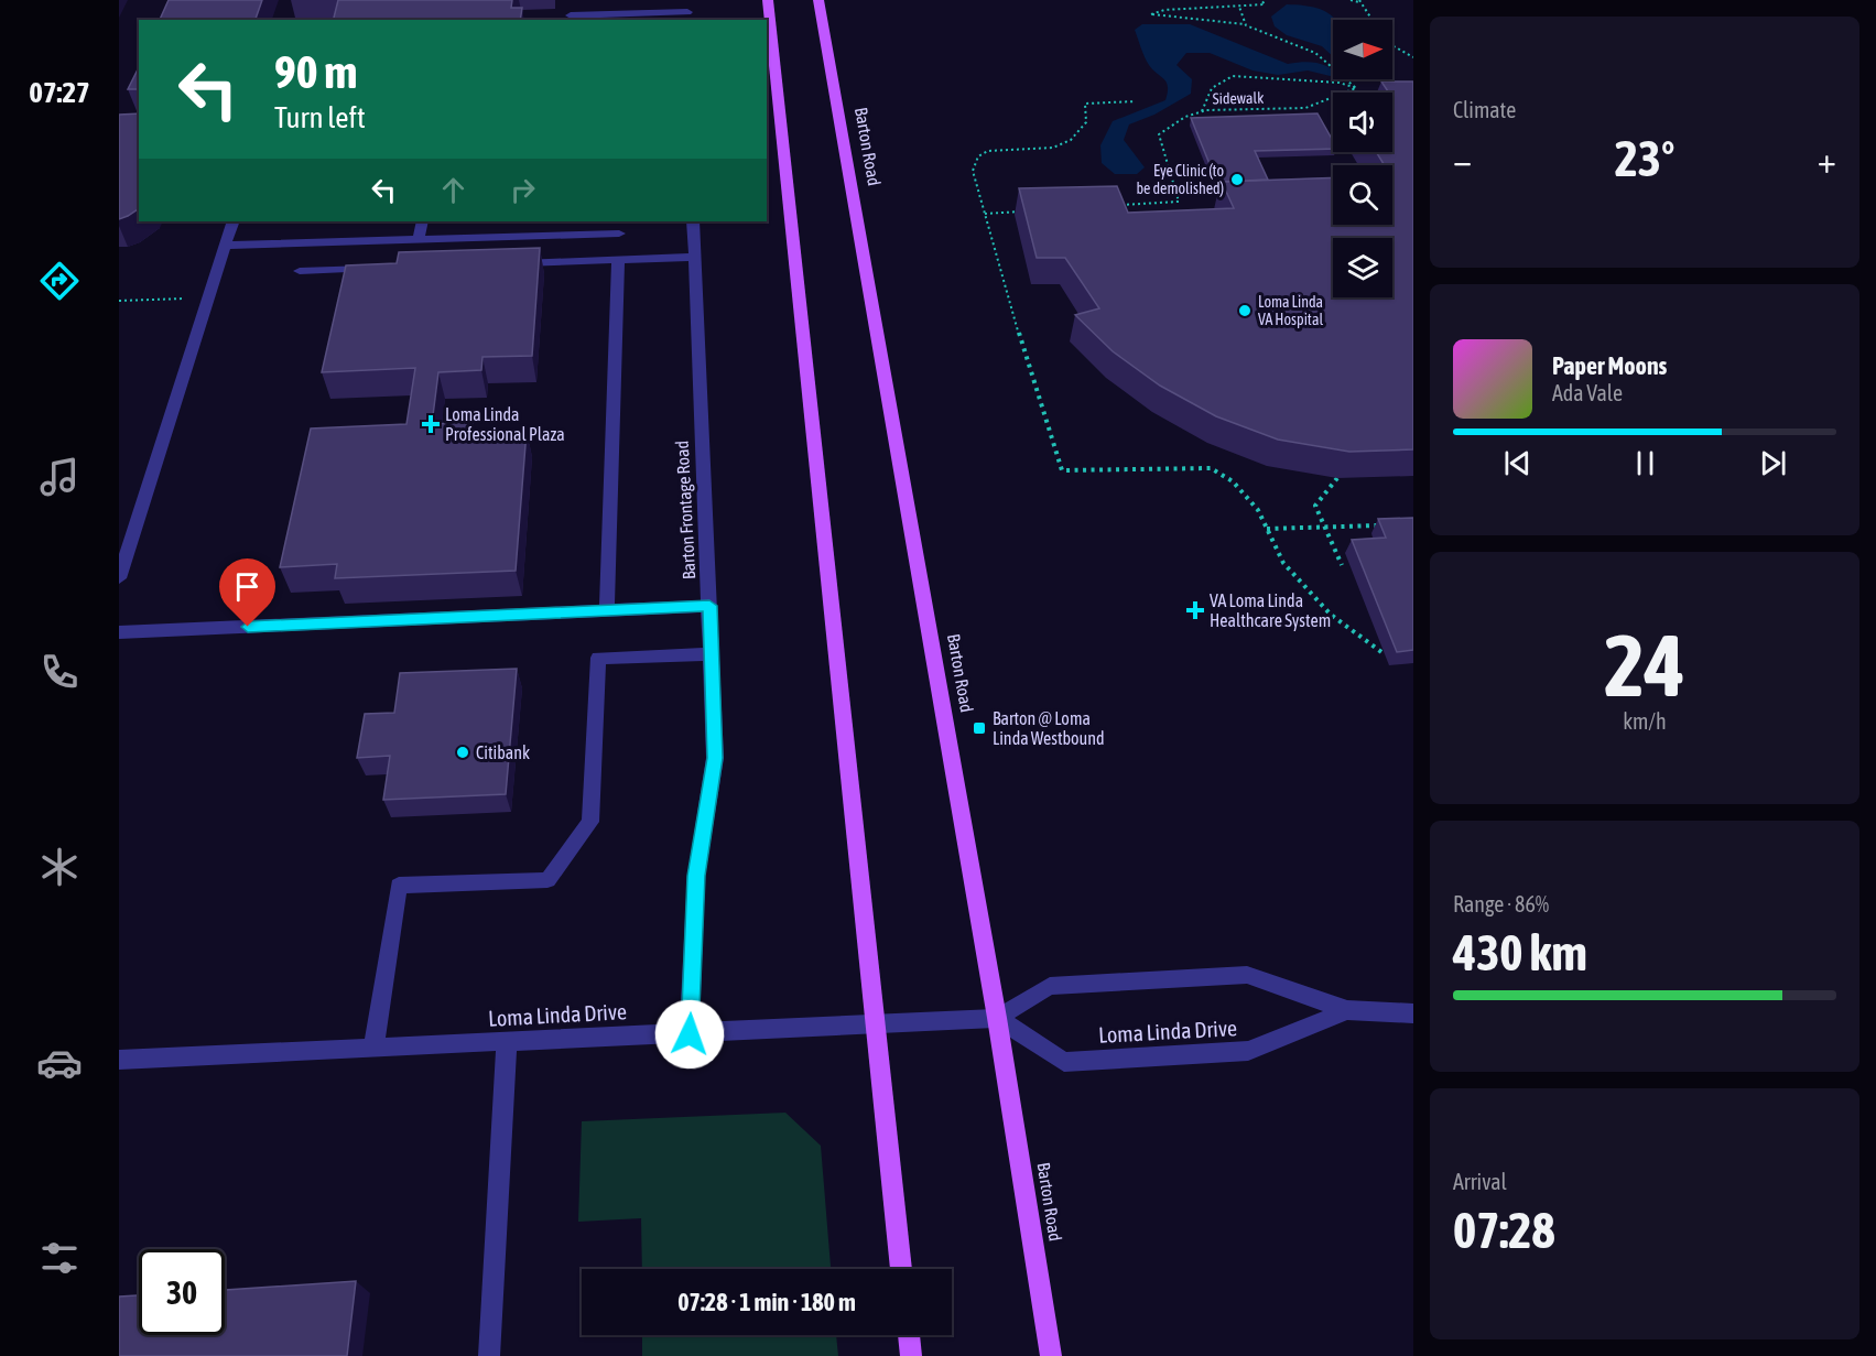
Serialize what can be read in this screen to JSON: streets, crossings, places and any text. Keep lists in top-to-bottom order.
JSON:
{
  "streets": {
    "main road": ["Barton Road"],
    "street": ["Barton Frontage Road", "Loma Linda Drive"],
    "path": ["Sidewalk"]
  },
  "crossings": [
    ["Barton Road", "Loma Linda Drive"],
    ["Barton Frontage Road", "Loma Linda Drive"]
  ],
  "places": {
    "other": ["Eye Clinic (to be demolished)", "Loma Linda VA Hospital", "Citibank"],
    "health": ["Loma Linda Professional Plaza", "VA Loma Linda Healthcare System"],
    "transit": ["Barton @ Loma Linda Westbound"]
  },
  "north": "right",
  "page": {
    "tabs": "07:27",
    "tile": [
      "Climate",
      ["24", "km/h"],
      ["Range · 86%", "430 km"],
      ["Arrival", "07:28"]
    ],
    "turn": ["90 m", "Turn left"],
    "heat": ["−", "23°", "+"],
    "song": ["Paper Moons", "Ada Vale"],
    "limit": "30",
    "trip": "07:28 · 1 min · 180 m"
  }
}
